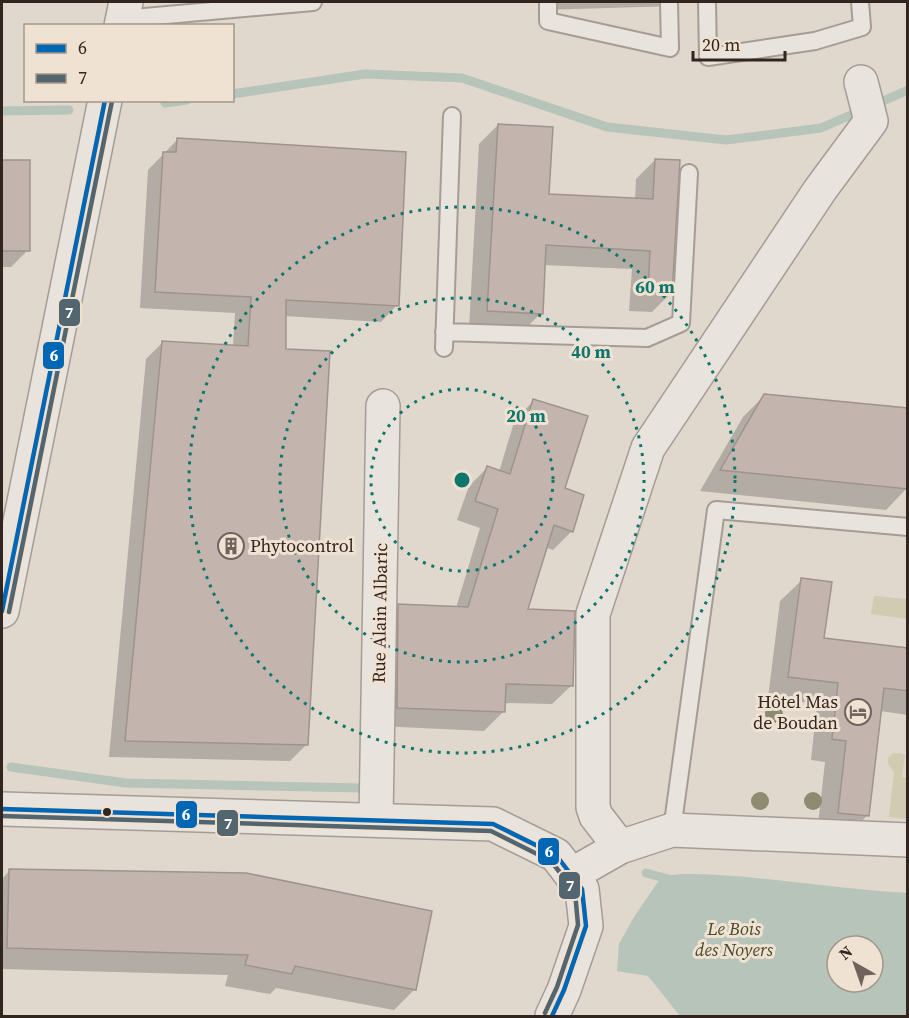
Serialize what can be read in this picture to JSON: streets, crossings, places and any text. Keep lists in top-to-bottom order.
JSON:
{
  "streets": {
    "street": ["Rue Alain Albaric"]
  },
  "parks": ["Le Bois des Noyers"],
  "places": {
    "building": ["Phytocontrol"],
    "hotel": ["Hôtel Mas de Boudan"]
  },
  "lines": ["transit line 6", "transit line 7"],
  "legend": ["6", "7"],
  "scale_bar": "20 m",
  "north": "top left",
  "rings": ["60 m", "40 m", "20 m"]
}
